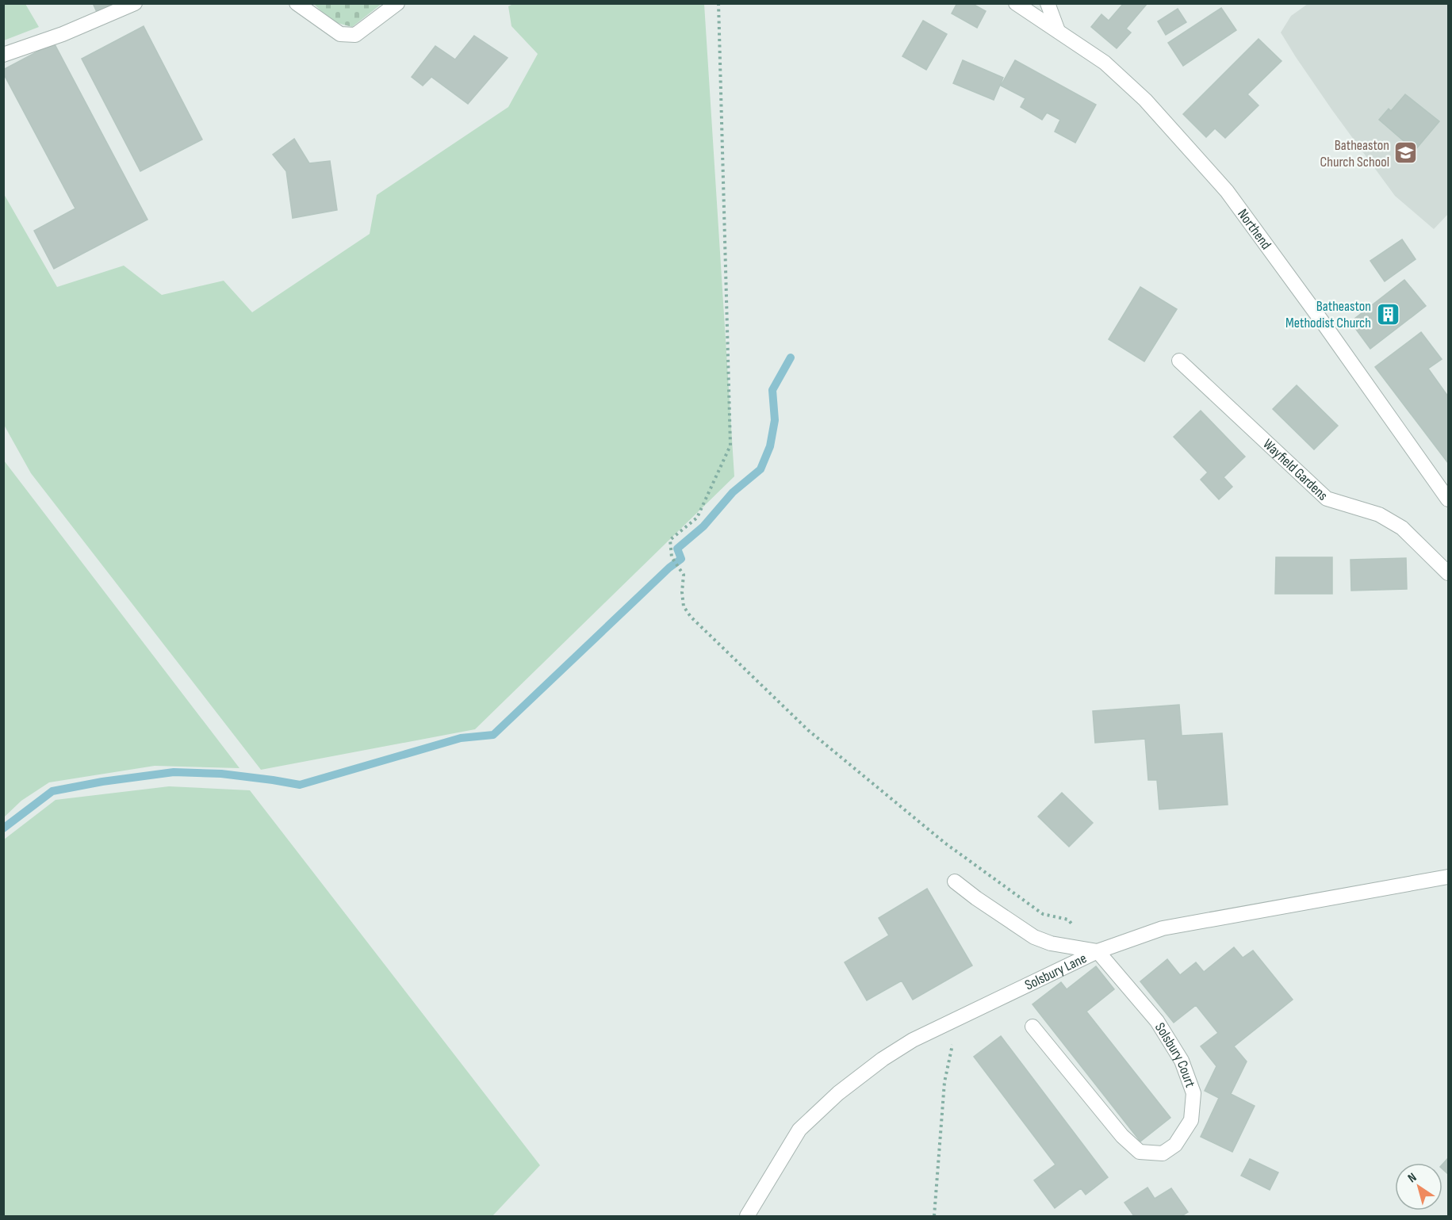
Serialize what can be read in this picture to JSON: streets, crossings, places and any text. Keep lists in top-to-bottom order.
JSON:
{
  "streets": {
    "street": [
      "Northend",
      "Wayfield Gardens",
      "Solsbury Lane",
      "Solsbury Court"
    ]
  },
  "crossings": [
    ["Solsbury Lane", "Solsbury Court"]
  ],
  "places": {
    "school or university": ["Batheaston Church School"],
    "building": ["Batheaston Methodist Church"]
  },
  "north": "top left"
}
